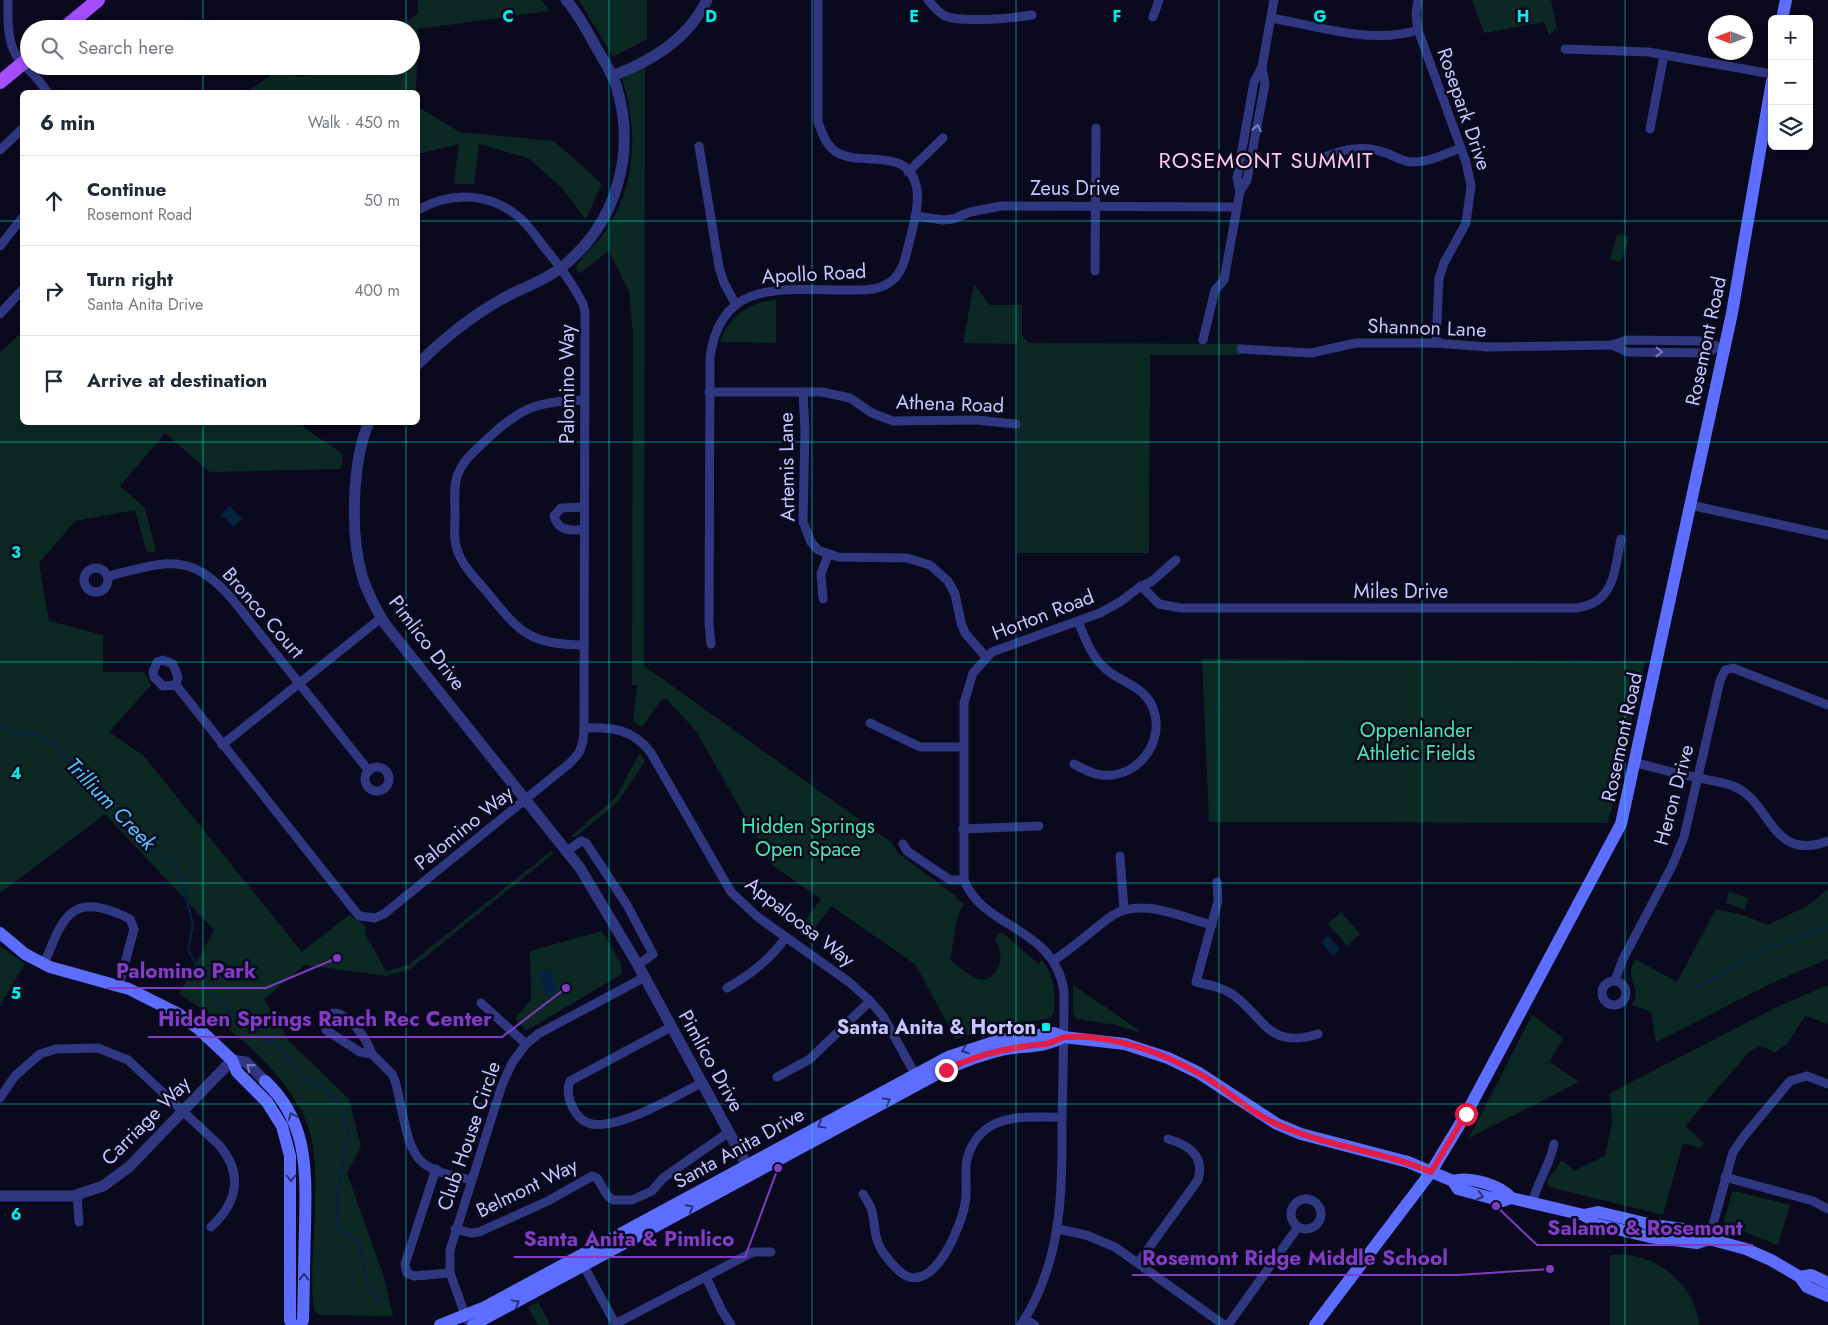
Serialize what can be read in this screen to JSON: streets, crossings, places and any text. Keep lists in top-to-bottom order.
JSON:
{
  "streets": {
    "main road": ["Rosemont Road", "Santa Anita Drive"],
    "street": [
      "Rosepark Drive",
      "Zeus Drive",
      "Apollo Road",
      "Shannon Lane",
      "Palomino Way",
      "Athena Road",
      "Artemis Lane",
      "Miles Drive",
      "Bronco Court",
      "Horton Road",
      "Pimlico Drive",
      "Heron Drive",
      "Appaloosa Way",
      "Carriage Way",
      "Club House Circle",
      "Belmont Way"
    ]
  },
  "crossings": [
    ["Rosepark Drive", "Shannon Lane"],
    ["Zeus Drive", "Apollo Road"],
    ["Apollo Road", "Athena Road"],
    ["Shannon Lane", "Rosemont Road"],
    ["Rosemont Road", "Santa Anita Drive"],
    ["Palomino Way", "Pimlico Drive"],
    ["Palomino Way", "Appaloosa Way"],
    ["Athena Road", "Artemis Lane"],
    ["Miles Drive", "Horton Road"],
    ["Pimlico Drive", "Club House Circle"],
    ["Pimlico Drive", "Santa Anita Drive"],
    ["Pimlico Drive", "Belmont Way"],
    ["Appaloosa Way", "Santa Anita Drive"],
    ["Club House Circle", "Santa Anita Drive"],
    ["Club House Circle", "Belmont Way"]
  ],
  "districts": ["ROSEMONT SUMMIT"],
  "water": ["Trillium Creek"],
  "parks": ["Oppenlander Athletic Fields", "Hidden Springs Open Space"],
  "places": {
    "other": [
      "Palomino Park",
      "Hidden Springs Ranch Rec Center",
      "Santa Anita & Pimlico",
      "Salamo & Rosemont",
      "Rosemont Ridge Middle School"
    ],
    "transit": ["Santa Anita & Horton"]
  },
  "north": "left",
  "page": {
    "map_buttons": ["+", "−"],
    "search": "Search here",
    "heading": ["6 min", "Walk · 450 m"],
    "list": [
      ["Continue", "Rosemont Road", "50 m"],
      ["Turn right", "Santa Anita Drive", "400 m"],
      "Arrive at destination"
    ]
  },
  "grid": {
    "columns": [
      "C",
      "D",
      "E",
      "F",
      "G",
      "H"
    ],
    "rows": [
      "3",
      "4",
      "5",
      "6"
    ]
  }
}
